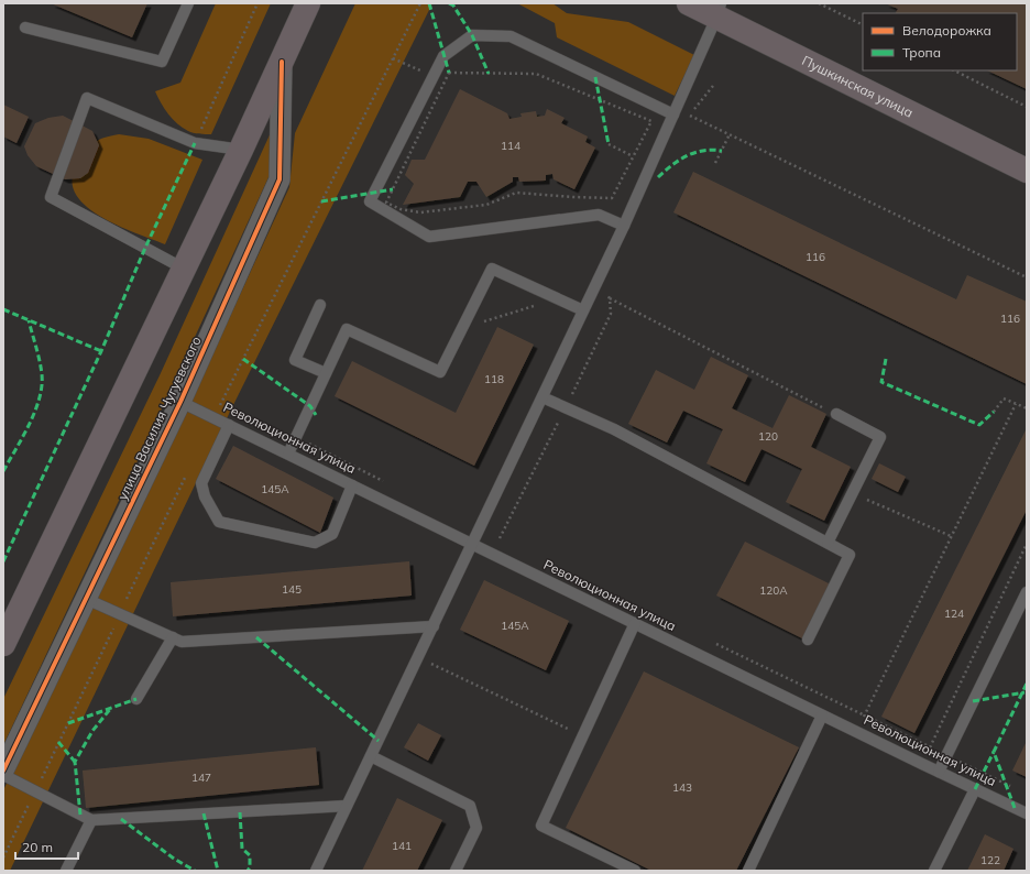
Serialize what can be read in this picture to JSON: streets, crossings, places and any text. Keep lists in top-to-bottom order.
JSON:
{
  "streets": {
    "main road": ["Пушкинская улица", "улица Василия Чугуевского"],
    "lane": ["Революционная улица"]
  },
  "crossings": [
    ["улица Василия Чугуевского", "Революционная улица"]
  ],
  "house_numbers": [
    "114",
    "116",
    "116",
    "118",
    "120",
    "145А",
    "145",
    "120А",
    "124",
    "145А",
    "147",
    "143",
    "141",
    "122"
  ],
  "legend": ["Велодорожка", "Тропа"],
  "scale_bar": "20 m"
}
